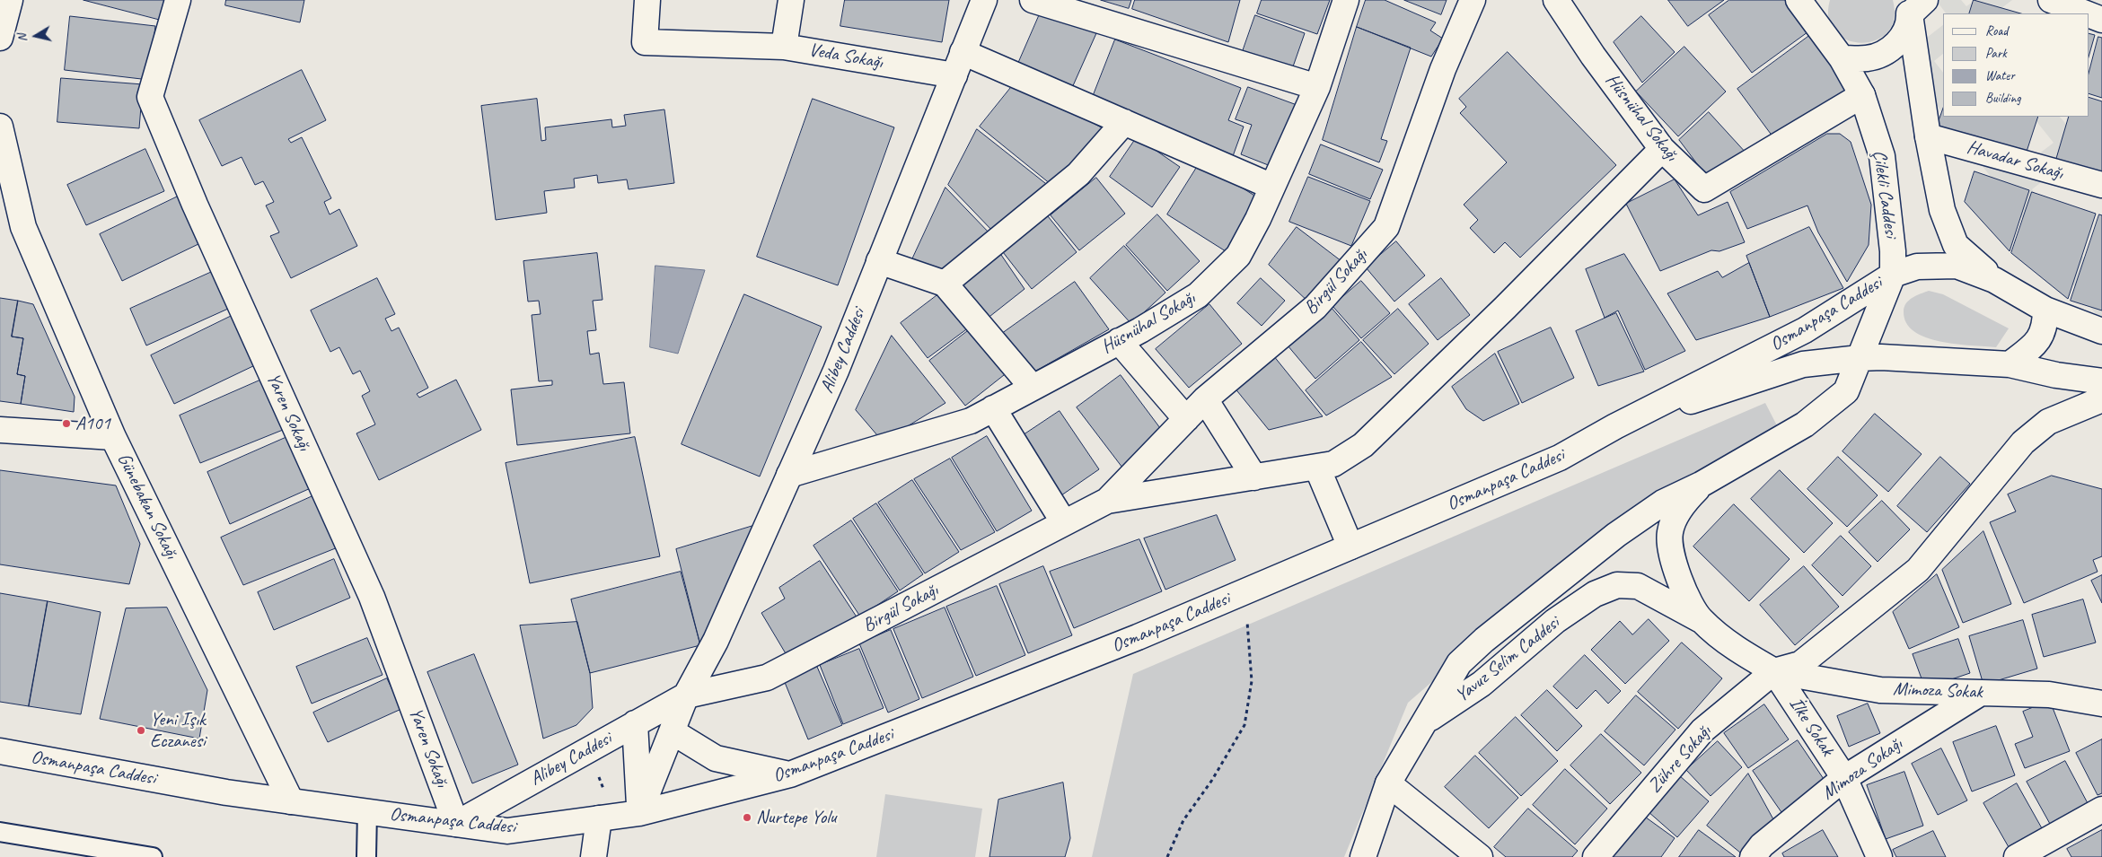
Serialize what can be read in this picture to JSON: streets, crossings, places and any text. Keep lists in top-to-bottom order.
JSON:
{
  "streets": {
    "street": [
      "Veda Sokağı",
      "Hüsnühal Sokağı",
      "Havadar Sokağı",
      "Çilekli Caddesi",
      "Birgül Sokağı",
      "Osmanpaşa Caddesi",
      "Alibey Caddesi",
      "Yaren Sokağı",
      "Günebakan Sokağı",
      "Yavuz Selim Caddesi",
      "Mimoza Sokak",
      "İlke Sokak",
      "Zühre Sokağı",
      "Mimoza Sokağı"
    ]
  },
  "crossings": [
    ["Veda Sokağı", "Alibey Caddesi"],
    ["Hüsnühal Sokağı", "Çilekli Caddesi"],
    ["Hüsnühal Sokağı", "Birgül Sokağı"],
    ["Hüsnühal Sokağı", "Alibey Caddesi"],
    ["Çilekli Caddesi", "Osmanpaşa Caddesi"],
    ["Birgül Sokağı", "Alibey Caddesi"],
    ["Osmanpaşa Caddesi", "Alibey Caddesi"],
    ["Osmanpaşa Caddesi", "Yaren Sokağı"],
    ["Osmanpaşa Caddesi", "Günebakan Sokağı"],
    ["Alibey Caddesi", "Yaren Sokağı"],
    ["Mimoza Sokak", "İlke Sokak"],
    ["Mimoza Sokak", "Zühre Sokağı"],
    ["Mimoza Sokak", "Mimoza Sokağı"],
    ["İlke Sokak", "Zühre Sokağı"],
    ["İlke Sokak", "Mimoza Sokağı"]
  ],
  "places": ["A101", "Yeni Işık Eczanesi", "Nurtepe Yolu"],
  "legend": [
    "Road",
    "Park",
    "Water",
    "Building"
  ],
  "north": "left"
}
